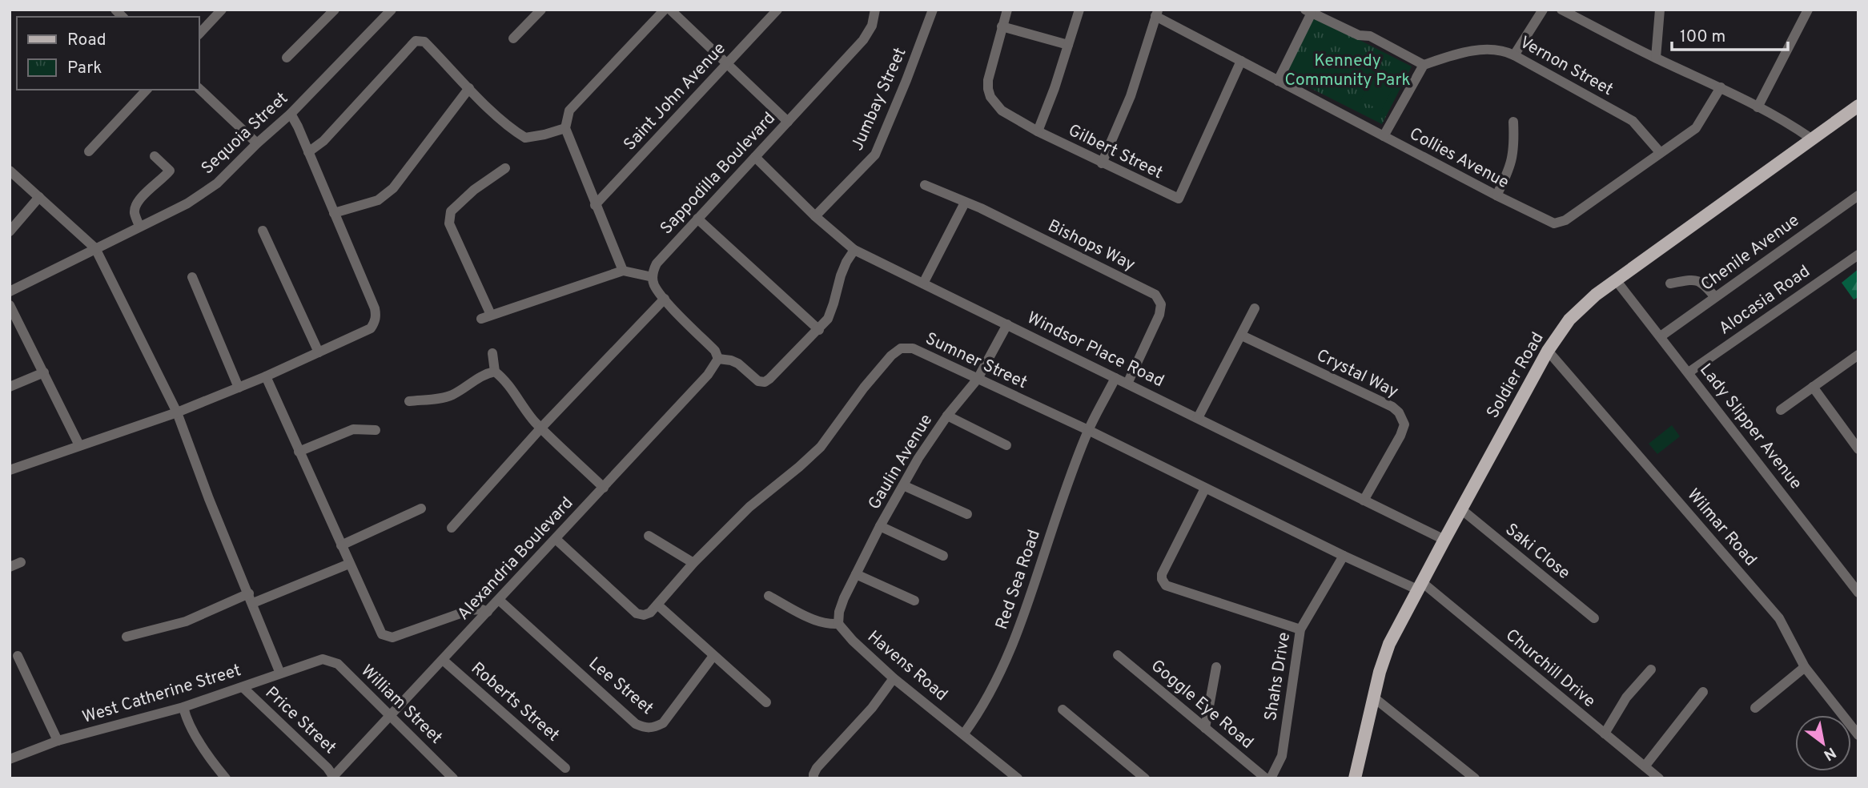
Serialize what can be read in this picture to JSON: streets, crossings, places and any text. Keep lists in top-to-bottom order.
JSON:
{
  "streets": {
    "main road": ["Soldier Road"],
    "street": [
      "Vernon Street",
      "Saint John Avenue",
      "Jumbay Street",
      "Sequoia Street",
      "Gilbert Street",
      "Collies Avenue",
      "Sappodilla Boulevard",
      "Bishops Way",
      "Chenile Avenue",
      "Alocasia Road",
      "Windsor Place Road",
      "Sumner Street",
      "Crystal Way",
      "Lady Slipper Avenue",
      "Gaulin Avenue",
      "Wilmar Road",
      "Saki Close",
      "Alexandria Boulevard",
      "Red Sea Road",
      "Havens Road",
      "Churchill Drive",
      "Shahs Drive",
      "Lee Street",
      "West Catherine Street",
      "Roberts Street",
      "William Street",
      "Goggle Eye Road",
      "Price Street"
    ]
  },
  "crossings": [
    ["Vernon Street", "Collies Avenue"],
    ["Jumbay Street", "Windsor Place Road"],
    ["Gilbert Street", "Collies Avenue"],
    ["Sappodilla Boulevard", "Windsor Place Road"],
    ["Bishops Way", "Windsor Place Road"],
    ["Chenile Avenue", "Lady Slipper Avenue"],
    ["Alocasia Road", "Lady Slipper Avenue"],
    ["Windsor Place Road", "Crystal Way"],
    ["Windsor Place Road", "Soldier Road"],
    ["Windsor Place Road", "Gaulin Avenue"],
    ["Windsor Place Road", "Red Sea Road"],
    ["Sumner Street", "Soldier Road"],
    ["Sumner Street", "Gaulin Avenue"],
    ["Sumner Street", "Red Sea Road"],
    ["Sumner Street", "Churchill Drive"],
    ["Sumner Street", "Shahs Drive"],
    ["Soldier Road", "Lady Slipper Avenue"],
    ["Soldier Road", "Wilmar Road"],
    ["Soldier Road", "Saki Close"],
    ["Soldier Road", "Churchill Drive"],
    ["Gaulin Avenue", "Havens Road"],
    ["Alexandria Boulevard", "Lee Street"],
    ["Alexandria Boulevard", "Roberts Street"],
    ["Alexandria Boulevard", "William Street"],
    ["Alexandria Boulevard", "Price Street"],
    ["Red Sea Road", "Havens Road"],
    ["West Catherine Street", "William Street"],
    ["West Catherine Street", "Price Street"]
  ],
  "parks": ["Kennedy Community Park"],
  "legend": ["Road", "Park"],
  "scale_bar": "100 m",
  "north": "bottom right"
}
